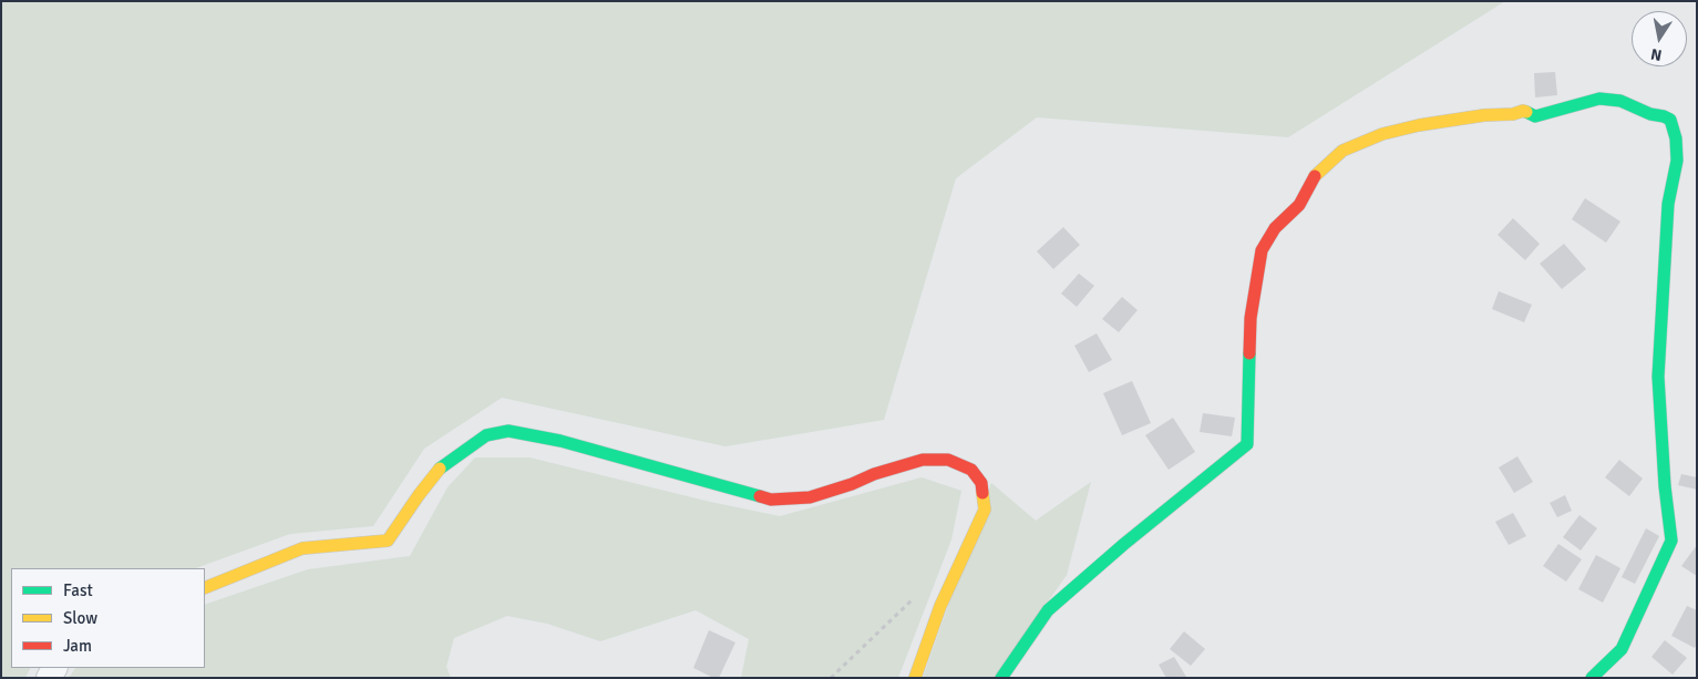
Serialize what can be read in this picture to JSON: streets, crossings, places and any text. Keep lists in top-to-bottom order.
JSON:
{
  "legend": ["Fast", "Slow", "Jam"],
  "north": "bottom"
}
